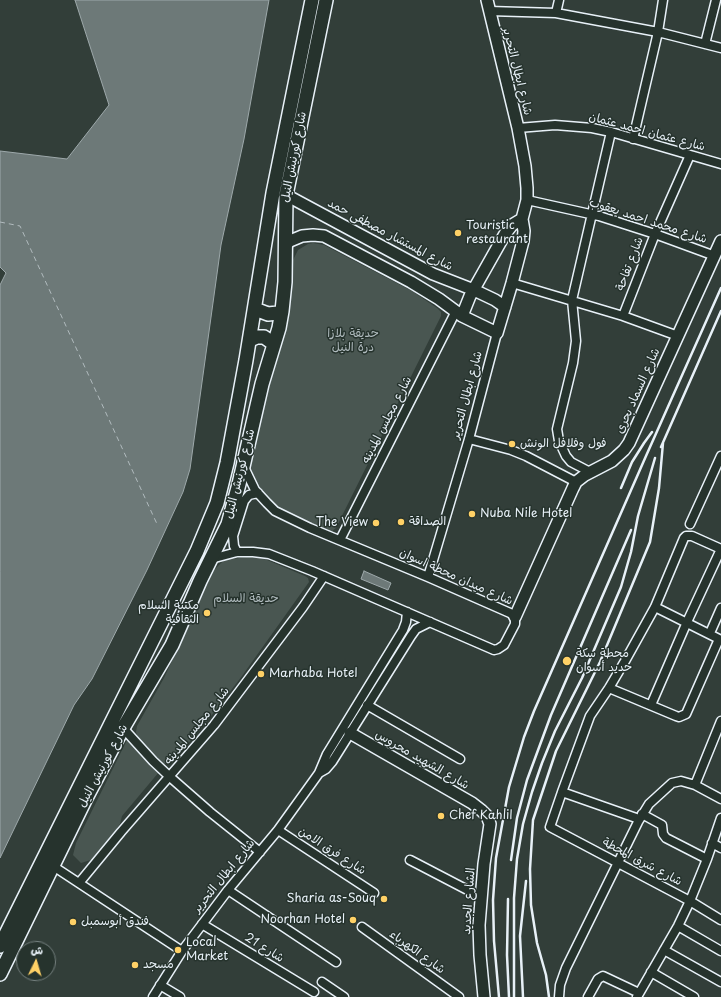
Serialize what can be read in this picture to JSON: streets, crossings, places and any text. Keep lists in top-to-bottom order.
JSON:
{
  "streets": {
    "main road": ["شارع كورنيش النيل"],
    "street": [
      "شارع ابطال التحرير",
      "شارع عثمان احمد عثمان",
      "شارع محمد احمد يعقوب",
      "شارع المستشار مصطفى حمد",
      "شارع تفاحة",
      "شارع السماد بحرى",
      "شارع مجلس المدينه",
      "شارع ميدان محطة اسوان",
      "شارع الشهيد محروس",
      "شارع فرق الامن",
      "شارع شرق المحطة",
      "الشارع الجديد",
      "شارع 21",
      "شارع الكهرباء"
    ]
  },
  "crossings": [
    ["شارع ابطال التحرير", "شارع عثمان احمد عثمان"],
    ["شارع ابطال التحرير", "شارع محمد احمد يعقوب"],
    ["شارع ابطال التحرير", "شارع المستشار مصطفى حمد"],
    ["شارع ابطال التحرير", "شارع ميدان محطة اسوان"],
    ["شارع ابطال التحرير", "شارع الشهيد محروس"],
    ["شارع ابطال التحرير", "شارع فرق الامن"],
    ["شارع ابطال التحرير", "شارع 21"],
    ["شارع عثمان احمد عثمان", "شارع تفاحة"],
    ["شارع كورنيش النيل", "شارع المستشار مصطفى حمد"],
    ["شارع كورنيش النيل", "شارع ميدان محطة اسوان"],
    ["شارع محمد احمد يعقوب", "شارع تفاحة"],
    ["شارع محمد احمد يعقوب", "شارع السماد بحرى"],
    ["شارع السماد بحرى", "شارع ميدان محطة اسوان"],
    ["شارع مجلس المدينه", "شارع ميدان محطة اسوان"],
    ["شارع الشهيد محروس", "الشارع الجديد"]
  ],
  "parks": ["حديقة بلازا درة النيل", "حديقة السلام"],
  "places": [
    "Touristic restaurant",
    "فول وفلافل الونش",
    "Nuba Nile Hotel",
    "الصداقة",
    "The View",
    "مكتبة السلام الثقافية",
    "محطة سكة حديد أسوان",
    "Marhaba Hotel",
    "Chef Kahlil",
    "Sharia as-Souq",
    "Noorhan Hotel",
    "فندق أبوسمبل",
    "Local Market",
    "مسجد"
  ],
  "north": "top"
}
